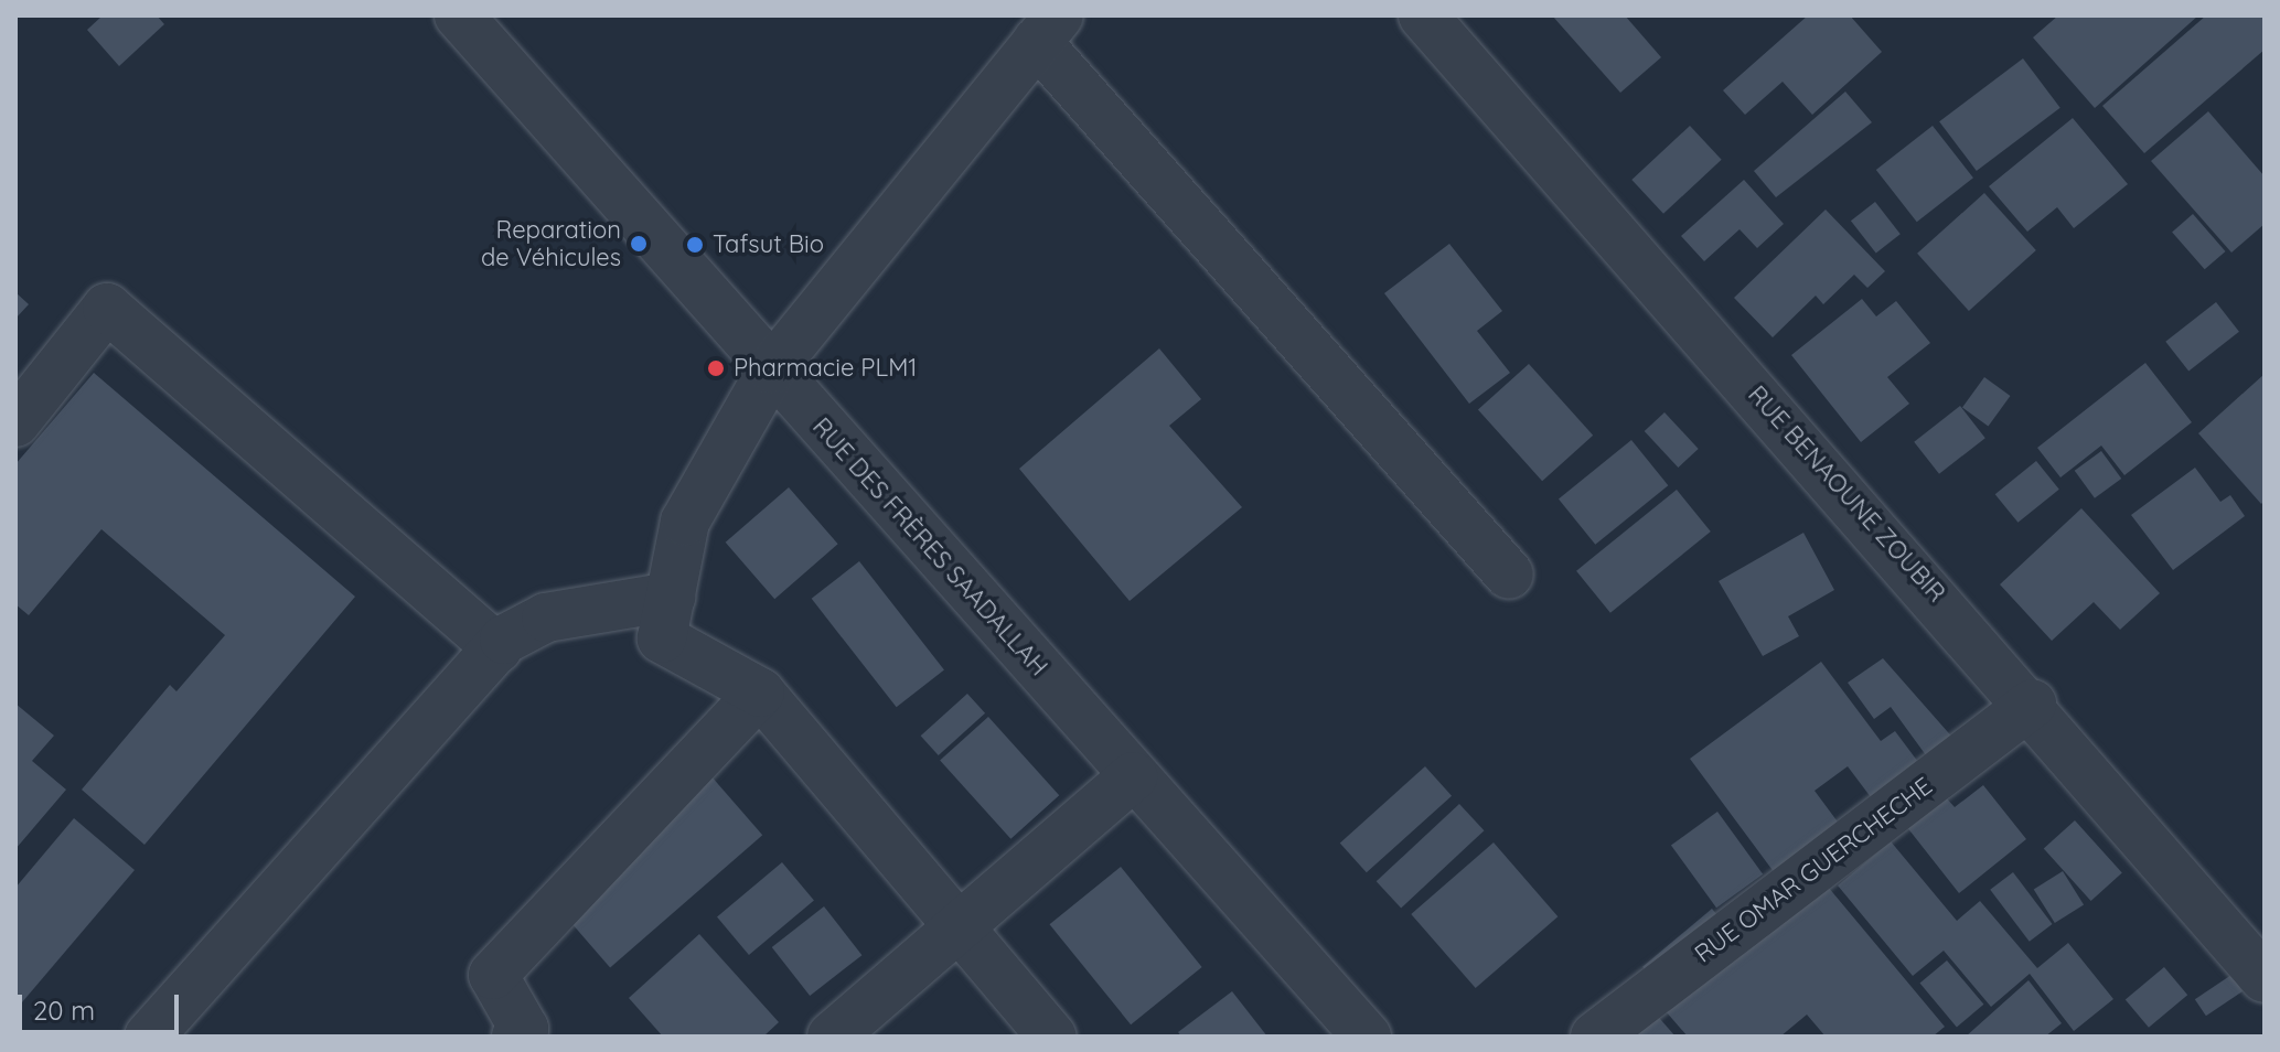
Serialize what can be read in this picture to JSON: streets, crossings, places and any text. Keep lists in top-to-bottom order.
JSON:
{
  "streets": {
    "street": ["RUE BENAOUNE ZOUBIR", "RUE DES FRÈRES SAADALLAH", "RUE OMAR GUERCHECHE"]
  },
  "crossings": [
    ["RUE BENAOUNE ZOUBIR", "RUE OMAR GUERCHECHE"]
  ],
  "places": ["Reparation de Véhicules", "Tafsut Bio", "Pharmacie PLM1"],
  "scale_bar": "20 m"
}
